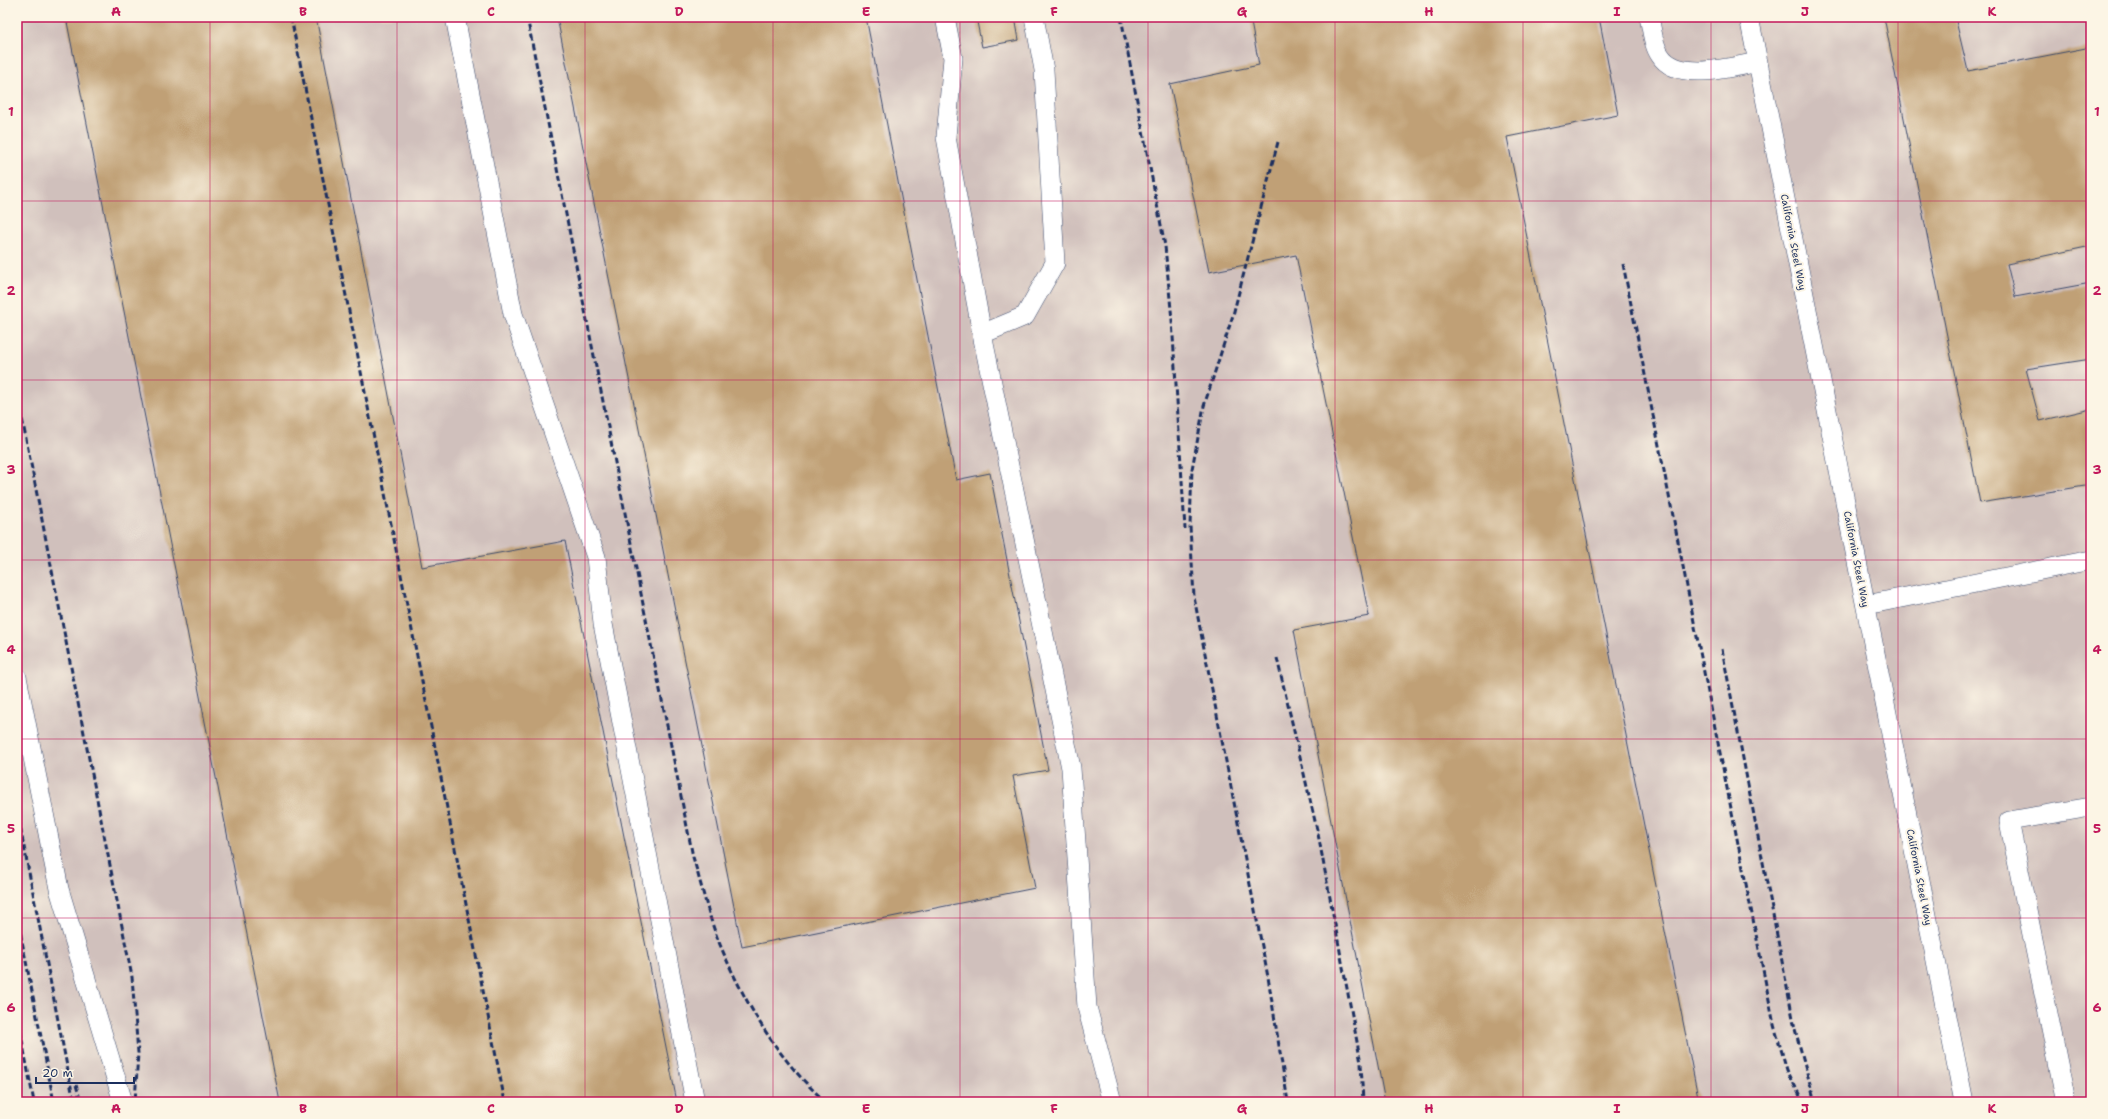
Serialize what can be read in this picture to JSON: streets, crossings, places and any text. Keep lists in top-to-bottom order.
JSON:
{
  "streets": {
    "lane": ["California Steel Way"]
  },
  "scale_bar": "20 m",
  "grid": {
    "columns": [
      "A",
      "B",
      "C",
      "D",
      "E",
      "F",
      "G",
      "H",
      "I",
      "J",
      "K"
    ],
    "rows": [
      "1",
      "2",
      "3",
      "4",
      "5",
      "6"
    ]
  }
}
